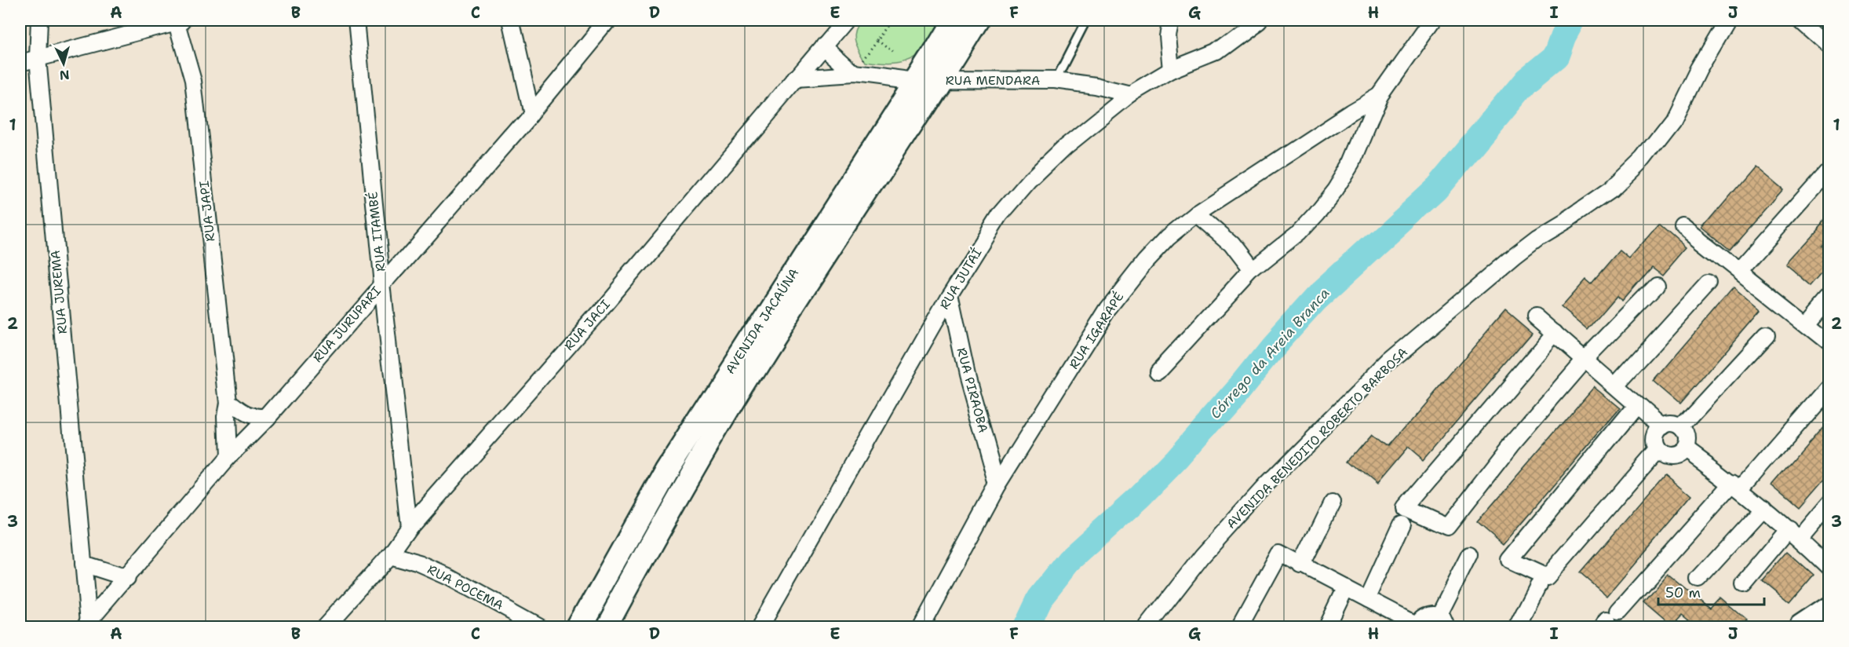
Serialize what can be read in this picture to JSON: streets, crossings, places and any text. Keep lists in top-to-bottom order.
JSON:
{
  "streets": {
    "street": [
      "RUA MENDARA",
      "RUA JAPI",
      "RUA ITAMBÉ",
      "RUA JUTAÍ",
      "RUA JUREMA",
      "AVENIDA JACAÚNA",
      "RUA JURUPARI",
      "RUA JACI",
      "RUA IGARAPÉ",
      "RUA PIRAOBA",
      "AVENIDA BENEDITO ROBERTO BARBOSA",
      "RUA POCEMA"
    ]
  },
  "crossings": [
    ["RUA MENDARA", "RUA JUTAÍ"],
    ["RUA MENDARA", "AVENIDA JACAÚNA"],
    ["RUA MENDARA", "RUA JACI"],
    ["RUA JAPI", "RUA JURUPARI"],
    ["RUA ITAMBÉ", "RUA JURUPARI"],
    ["RUA ITAMBÉ", "RUA JACI"],
    ["RUA JUTAÍ", "RUA PIRAOBA"],
    ["RUA JUREMA", "RUA JURUPARI"],
    ["RUA JACI", "RUA POCEMA"],
    ["RUA IGARAPÉ", "RUA PIRAOBA"]
  ],
  "water": ["Córrego da Areia Branca"],
  "scale_bar": "50 m",
  "north": "bottom",
  "grid": {
    "columns": [
      "A",
      "B",
      "C",
      "D",
      "E",
      "F",
      "G",
      "H",
      "I",
      "J"
    ],
    "rows": ["1", "2", "3"]
  }
}
